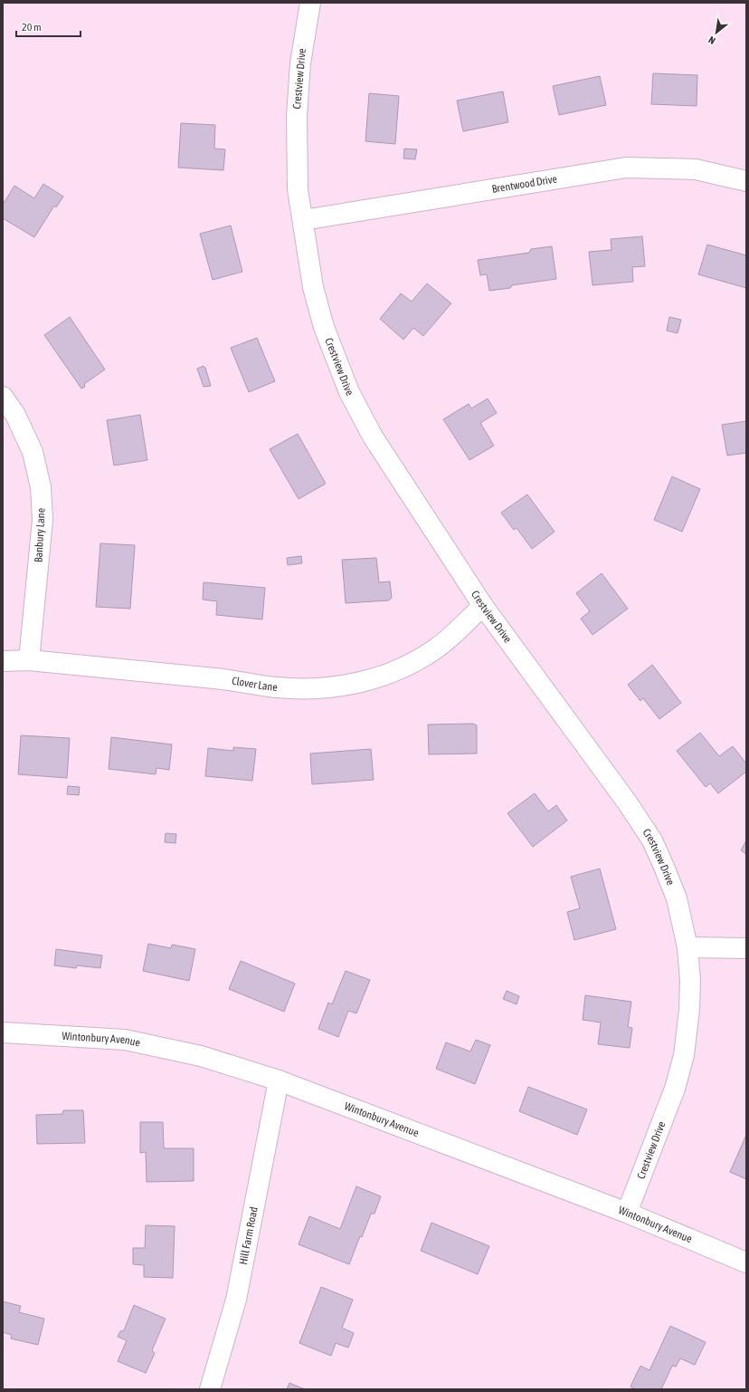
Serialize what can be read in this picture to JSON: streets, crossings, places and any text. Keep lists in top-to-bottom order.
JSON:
{
  "streets": {
    "street": [
      "Crestview Drive",
      "Brentwood Drive",
      "Banbury Lane",
      "Clover Lane",
      "Wintonbury Avenue",
      "Hill Farm Road"
    ]
  },
  "crossings": [
    ["Crestview Drive", "Brentwood Drive"],
    ["Crestview Drive", "Clover Lane"],
    ["Crestview Drive", "Wintonbury Avenue"],
    ["Banbury Lane", "Clover Lane"],
    ["Wintonbury Avenue", "Hill Farm Road"]
  ],
  "scale_bar": "20 m",
  "north": "bottom left"
}
